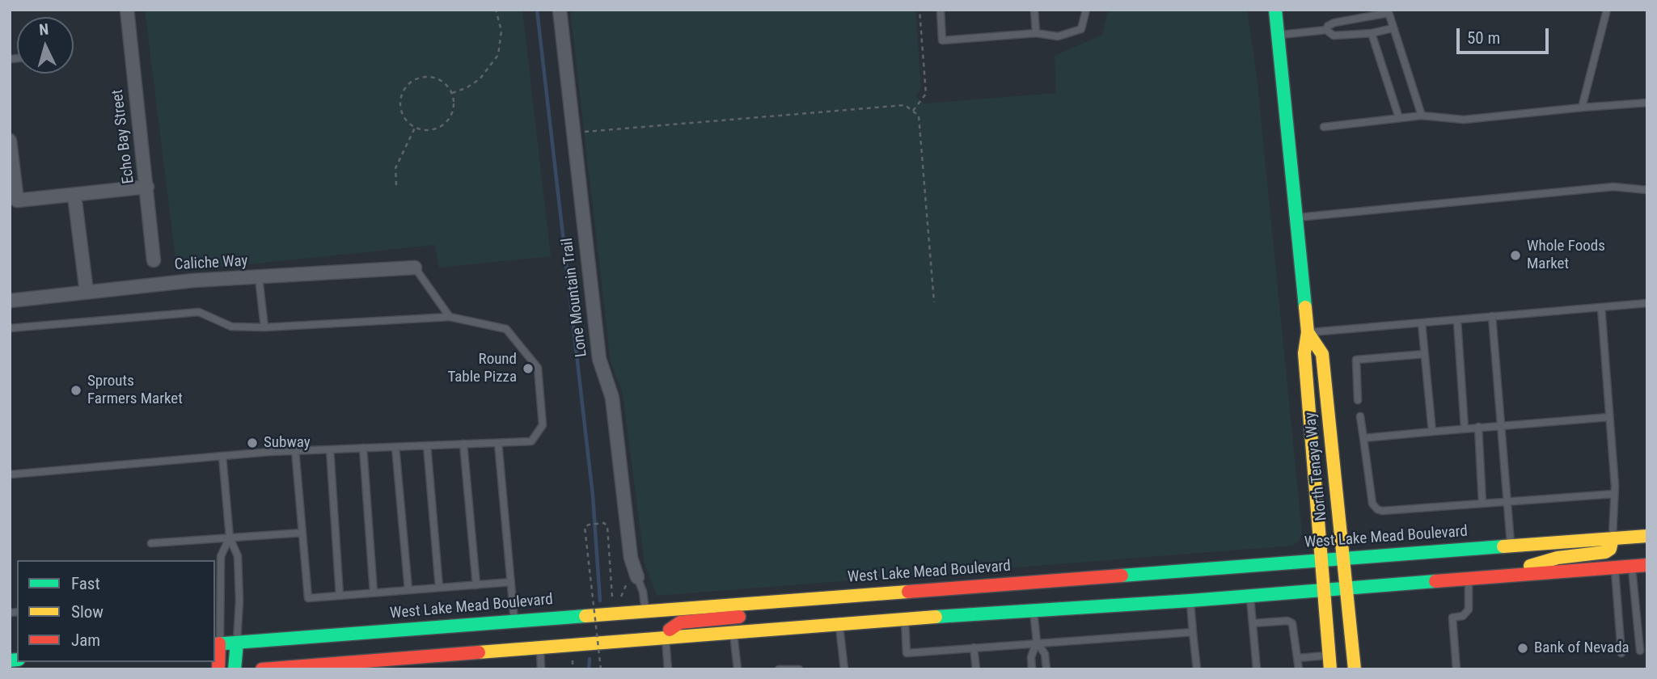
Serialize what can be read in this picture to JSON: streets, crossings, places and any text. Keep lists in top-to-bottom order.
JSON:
{
  "streets": {
    "main road": ["North Tenaya Way", "West Lake Mead Boulevard"],
    "street": ["Echo Bay Street", "Caliche Way", "Lone Mountain Trail"]
  },
  "crossings": [
    ["North Tenaya Way", "West Lake Mead Boulevard"]
  ],
  "places": [
    "Whole Foods Market",
    "Round Table Pizza",
    "Sprouts Farmers Market",
    "Subway",
    "Bank of Nevada"
  ],
  "legend": ["Fast", "Slow", "Jam"],
  "scale_bar": "50 m",
  "north": "top"
}
